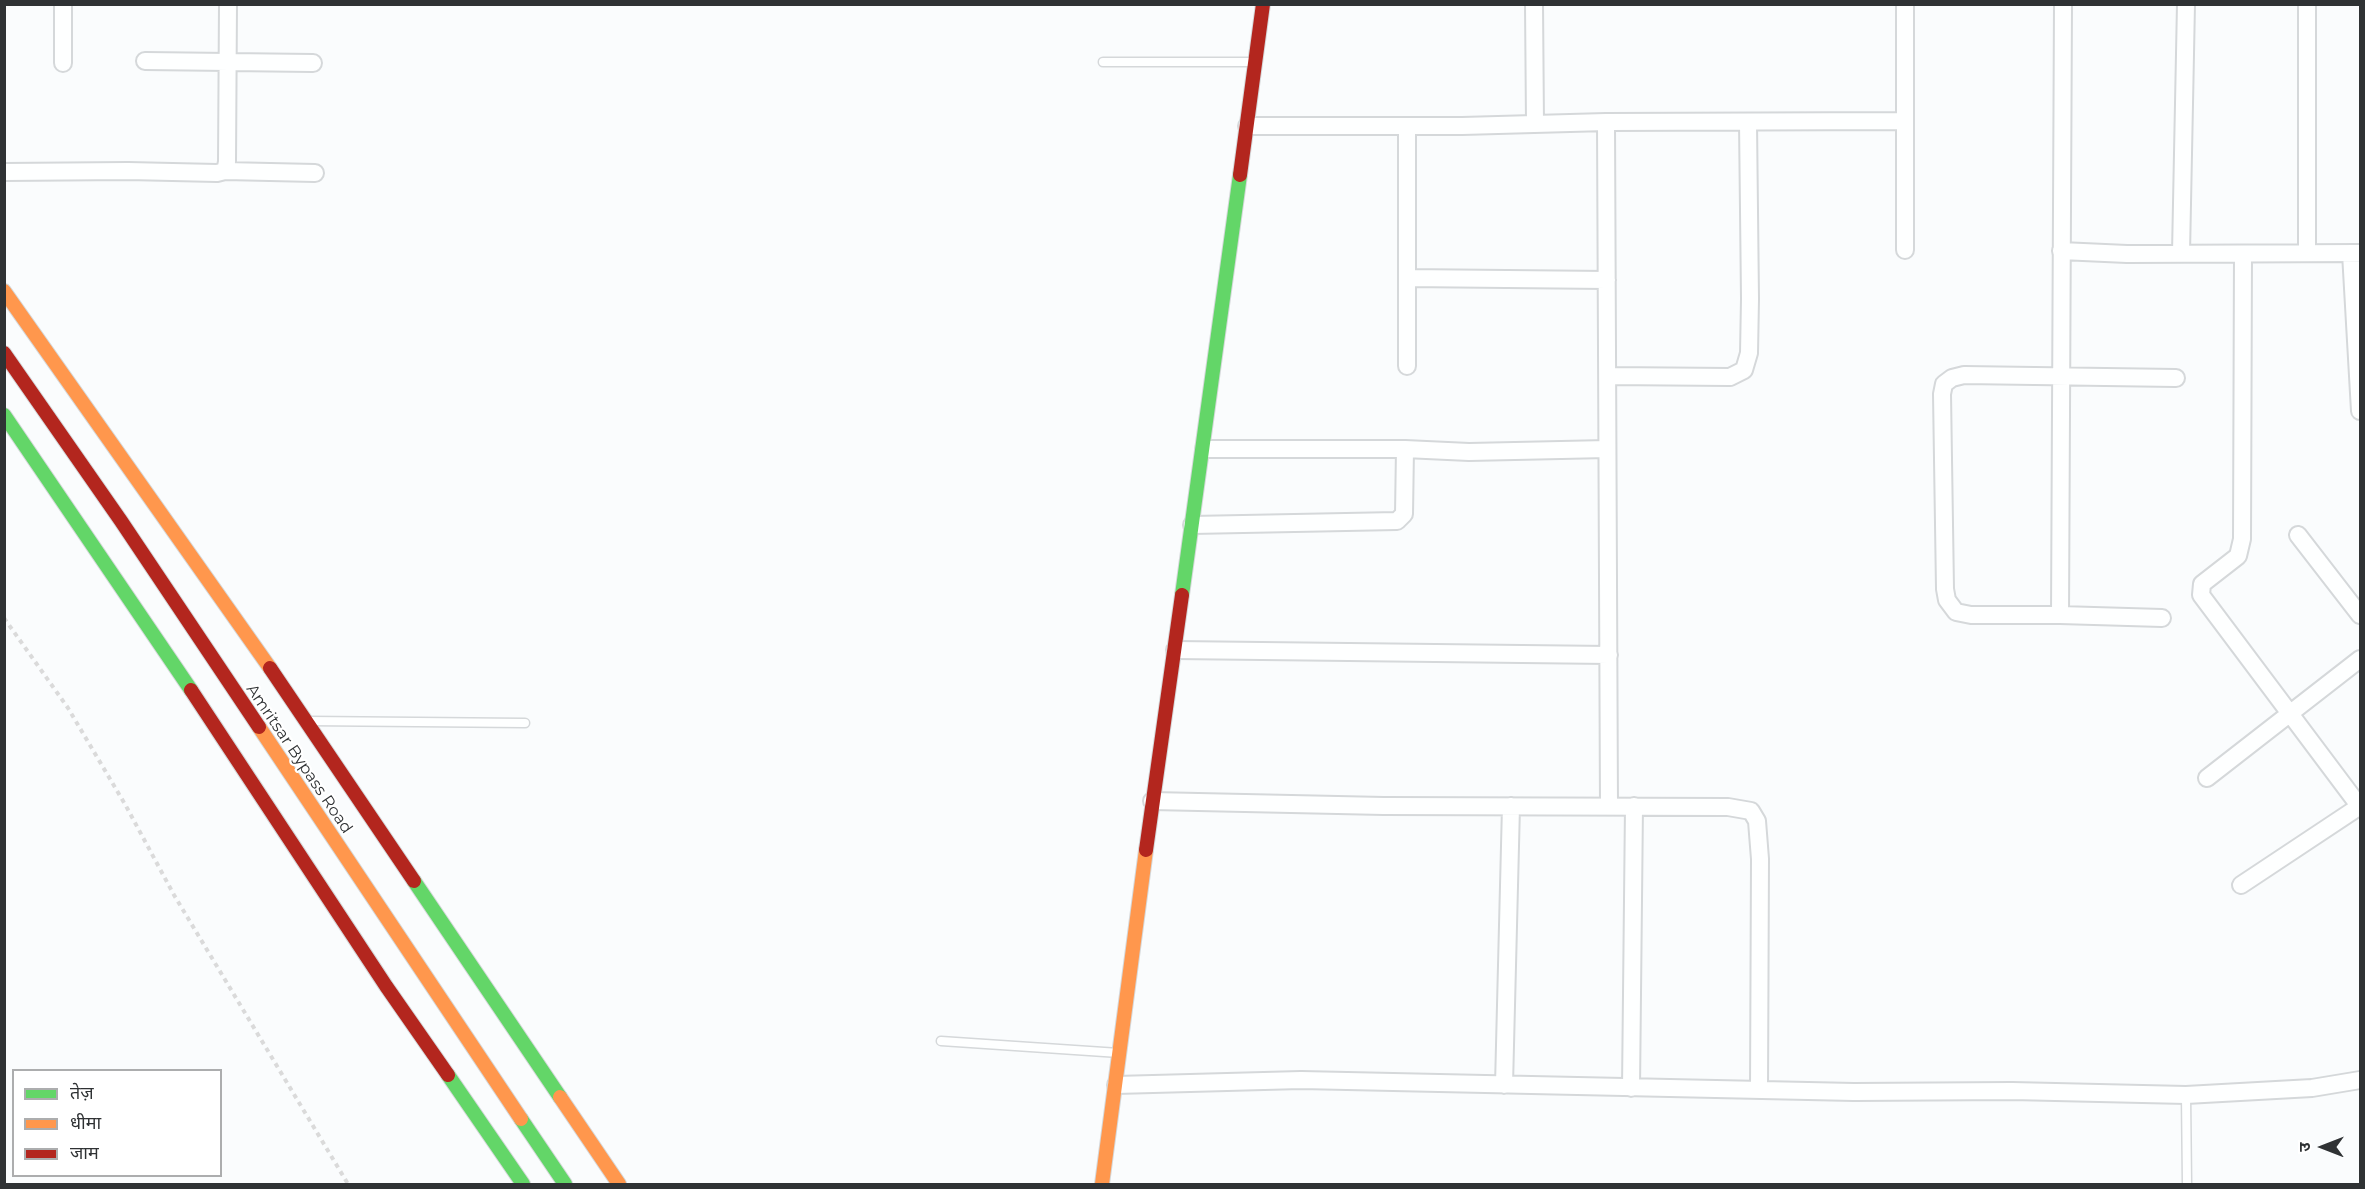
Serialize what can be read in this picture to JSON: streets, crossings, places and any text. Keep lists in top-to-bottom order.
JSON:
{
  "streets": {
    "main road": ["Amritsar Bypass Road"]
  },
  "legend": ["तेज़", "धीमा", "जाम"],
  "north": "left"
}
